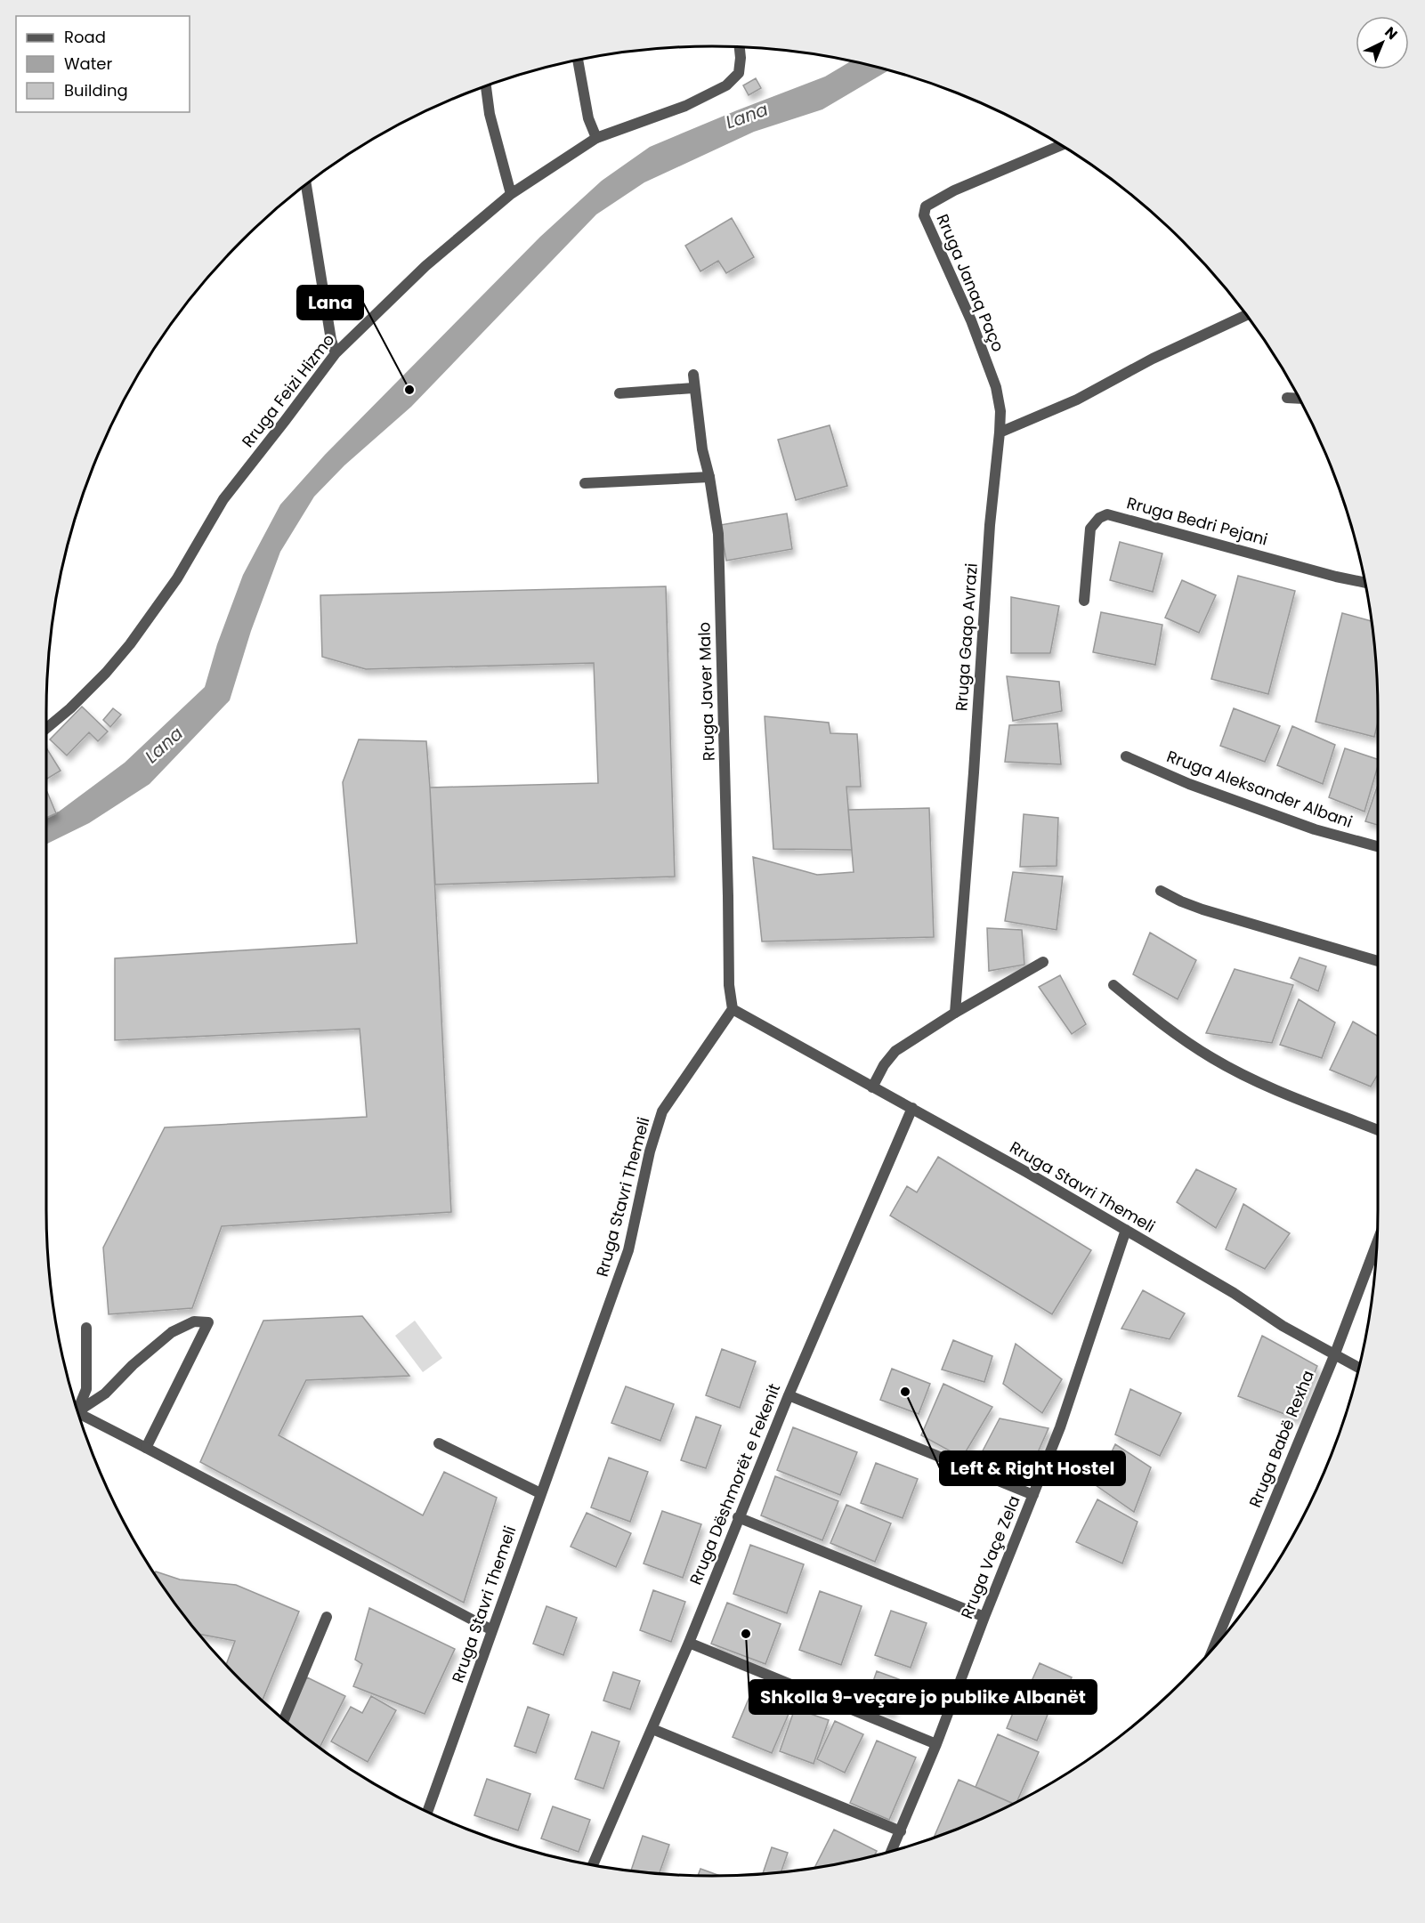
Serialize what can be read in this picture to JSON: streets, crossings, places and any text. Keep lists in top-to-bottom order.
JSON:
{
  "streets": {
    "street": [
      "Rruga Janaq Paço",
      "Rruga Feizi Hizmo",
      "Rruga Bedri Pejani",
      "Rruga Gaqo Avrazi",
      "Rruga Javer Malo",
      "Rruga Aleksander Albani",
      "Rruga Stavri Themeli",
      "Rruga Babë Rexha",
      "Rruga Dëshmorët e Fekenit",
      "Rruga Vaçe Zela"
    ]
  },
  "crossings": [
    ["Rruga Janaq Paço", "Rruga Gaqo Avrazi"],
    ["Rruga Javer Malo", "Rruga Stavri Themeli"],
    ["Rruga Stavri Themeli", "Rruga Babë Rexha"],
    ["Rruga Stavri Themeli", "Rruga Dëshmorët e Fekenit"],
    ["Rruga Stavri Themeli", "Rruga Vaçe Zela"]
  ],
  "water": ["Lana"],
  "places": ["Lana", "Left & Right Hostel", "Shkolla 9-veçare jo publike Albanët"],
  "legend": ["Road", "Water", "Building"],
  "north": "top right"
}
